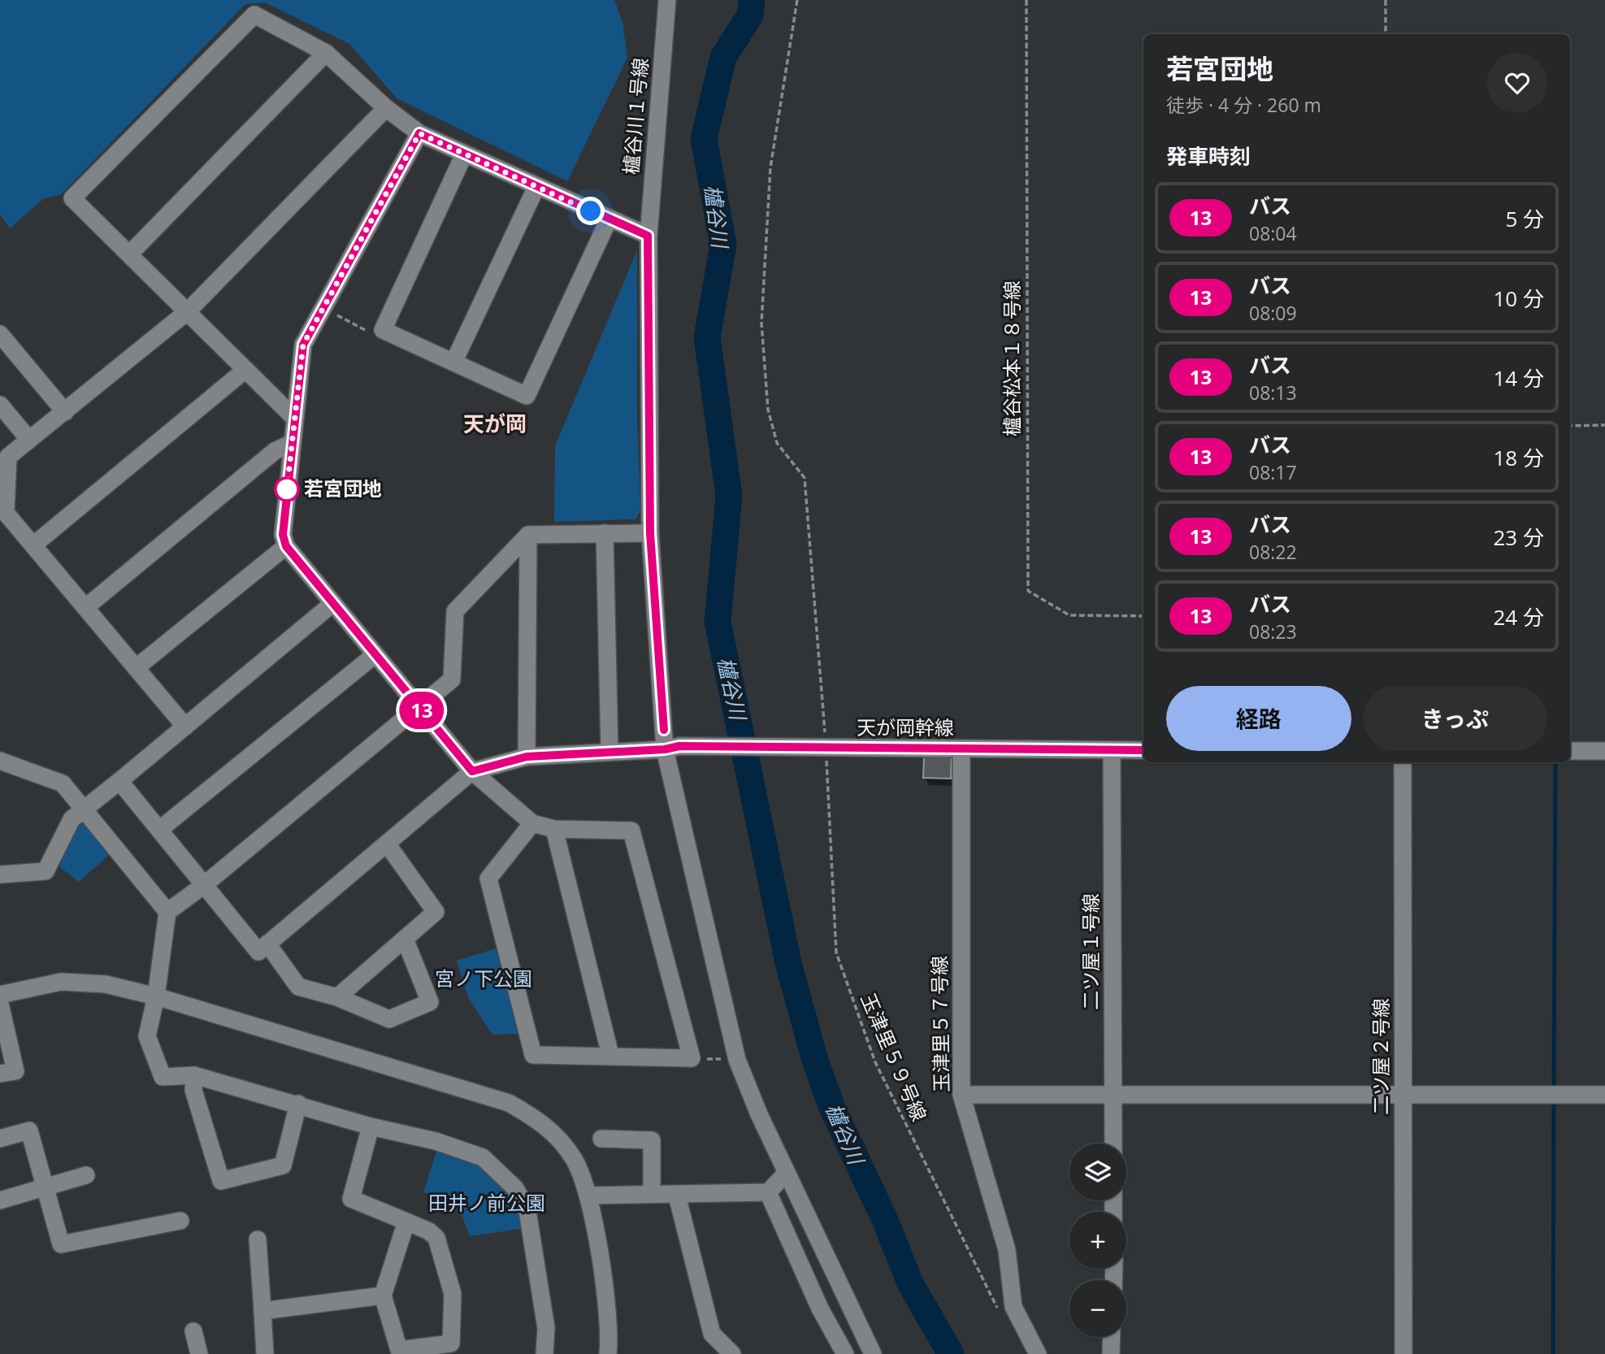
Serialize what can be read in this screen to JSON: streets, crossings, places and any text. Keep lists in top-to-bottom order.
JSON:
{
  "streets": {
    "street": [
      "櫨谷川１号線",
      "天が岡幹線",
      "二ツ屋１号線",
      "玉津里５７号線",
      "二ツ屋２号線"
    ],
    "path": ["櫨谷松本１８号線", "玉津里５９号線"]
  },
  "crossings": [
    ["櫨谷川１号線", "天が岡幹線"],
    ["天が岡幹線", "二ツ屋１号線"],
    ["天が岡幹線", "玉津里５７号線"],
    ["天が岡幹線", "玉津里５９号線"]
  ],
  "districts": ["天が岡"],
  "water": ["櫨谷川"],
  "parks": ["宮ノ下公園", "田井ノ前公園"],
  "places": ["若宮団地"],
  "lines": ["bus line 13"],
  "page": {
    "on_map": "13",
    "heading": [
      ["若宮団地", "徒歩 · 4 分 · 260 m"],
      "発車時刻"
    ],
    "list": [
      {
        "mark": "13",
        "name": "バス",
        "note": "08:04",
        "value": "5 分"
      },
      {
        "mark": "13",
        "name": "バス",
        "note": "08:09",
        "value": "10 分"
      },
      {
        "mark": "13",
        "name": "バス",
        "note": "08:13",
        "value": "14 分"
      },
      {
        "mark": "13",
        "name": "バス",
        "note": "08:17",
        "value": "18 分"
      },
      {
        "mark": "13",
        "name": "バス",
        "note": "08:22",
        "value": "23 分"
      },
      {
        "mark": "13",
        "name": "バス",
        "note": "08:23",
        "value": "24 分"
      }
    ],
    "buttons": ["経路", "きっぷ"],
    "map_buttons": ["+", "−"]
  }
}
